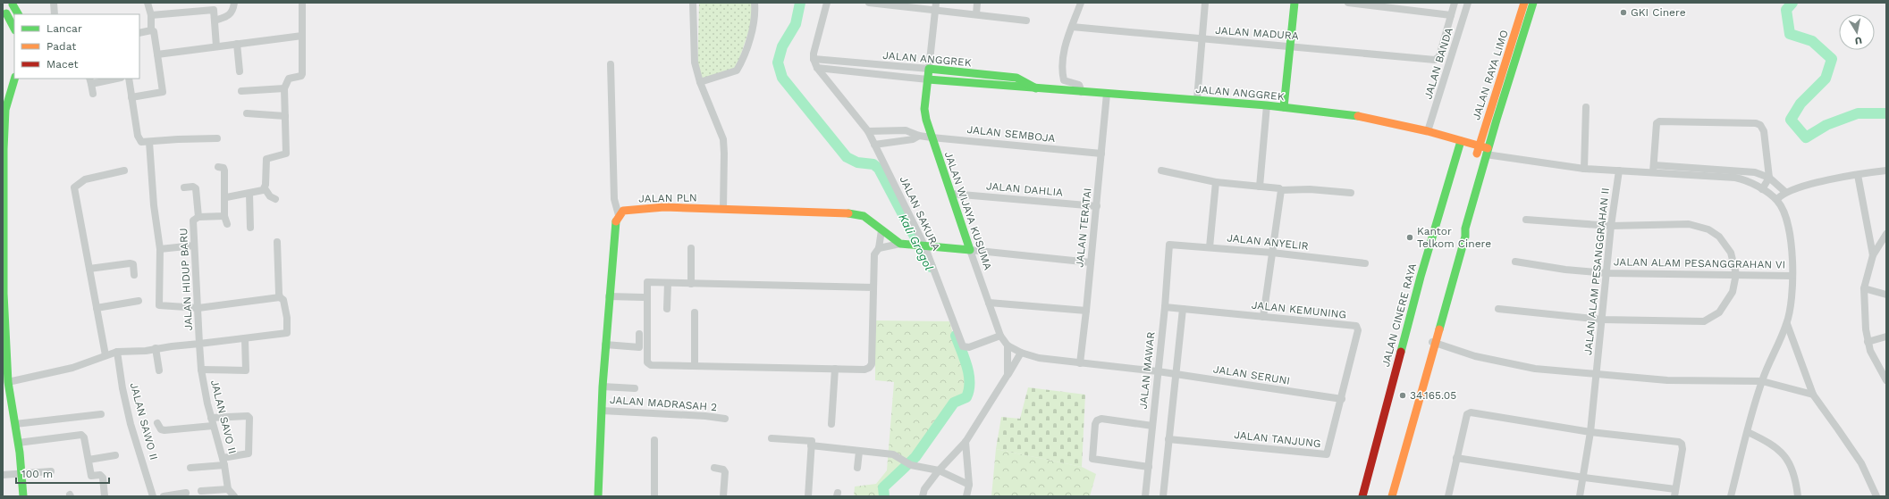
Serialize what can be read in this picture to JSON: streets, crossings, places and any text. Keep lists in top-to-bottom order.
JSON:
{
  "streets": {
    "street": [
      "JALAN MADURA",
      "JALAN ANGGREK",
      "JALAN BANDA",
      "JALAN RAYA LIMO",
      "JALAN SEMBOJA",
      "JALAN DAHLIA",
      "JALAN PLN",
      "JALAN WIJAYA KUSUMA",
      "JALAN SAKURA",
      "JALAN TERATAI",
      "JALAN ANYELIR",
      "JALAN ALAM PESANGGRAHAN VI",
      "JALAN ALAM PESANGGRAHAN II",
      "JALAN HIDUP BARU",
      "JALAN KEMUNING",
      "JALAN CINERE RAYA",
      "JALAN MAWAR",
      "JALAN SERUNI",
      "JALAN MADRASAH 2",
      "JALAN SAVO II",
      "JALAN SAWO II",
      "JALAN TANJUNG"
    ]
  },
  "crossings": [
    ["JALAN ANGGREK", "JALAN BANDA"],
    ["JALAN ANGGREK", "JALAN RAYA LIMO"],
    ["JALAN ANGGREK", "JALAN WIJAYA KUSUMA"],
    ["JALAN ANGGREK", "JALAN SAKURA"],
    ["JALAN ANGGREK", "JALAN TERATAI"],
    ["JALAN ANGGREK", "JALAN CINERE RAYA"],
    ["JALAN SEMBOJA", "JALAN WIJAYA KUSUMA"],
    ["JALAN SEMBOJA", "JALAN SAKURA"],
    ["JALAN SEMBOJA", "JALAN TERATAI"],
    ["JALAN DAHLIA", "JALAN WIJAYA KUSUMA"],
    ["JALAN DAHLIA", "JALAN TERATAI"],
    ["JALAN PLN", "JALAN WIJAYA KUSUMA"],
    ["JALAN PLN", "JALAN SAKURA"],
    ["JALAN WIJAYA KUSUMA", "JALAN SAKURA"],
    ["JALAN WIJAYA KUSUMA", "JALAN SERUNI"],
    ["JALAN TERATAI", "JALAN SERUNI"],
    ["JALAN ANYELIR", "JALAN MAWAR"],
    ["JALAN ALAM PESANGGRAHAN VI", "JALAN ALAM PESANGGRAHAN II"],
    ["JALAN HIDUP BARU", "JALAN SAVO II"],
    ["JALAN KEMUNING", "JALAN MAWAR"],
    ["JALAN KEMUNING", "JALAN SERUNI"],
    ["JALAN KEMUNING", "JALAN TANJUNG"],
    ["JALAN MAWAR", "JALAN SERUNI"],
    ["JALAN SERUNI", "JALAN TANJUNG"]
  ],
  "water": ["Kali Grogol"],
  "places": ["GKI Cinere", "Kantor Telkom Cinere", "34.165.05"],
  "legend": ["Lancar", "Padat", "Macet"],
  "scale_bar": "100 m",
  "north": "bottom"
}
